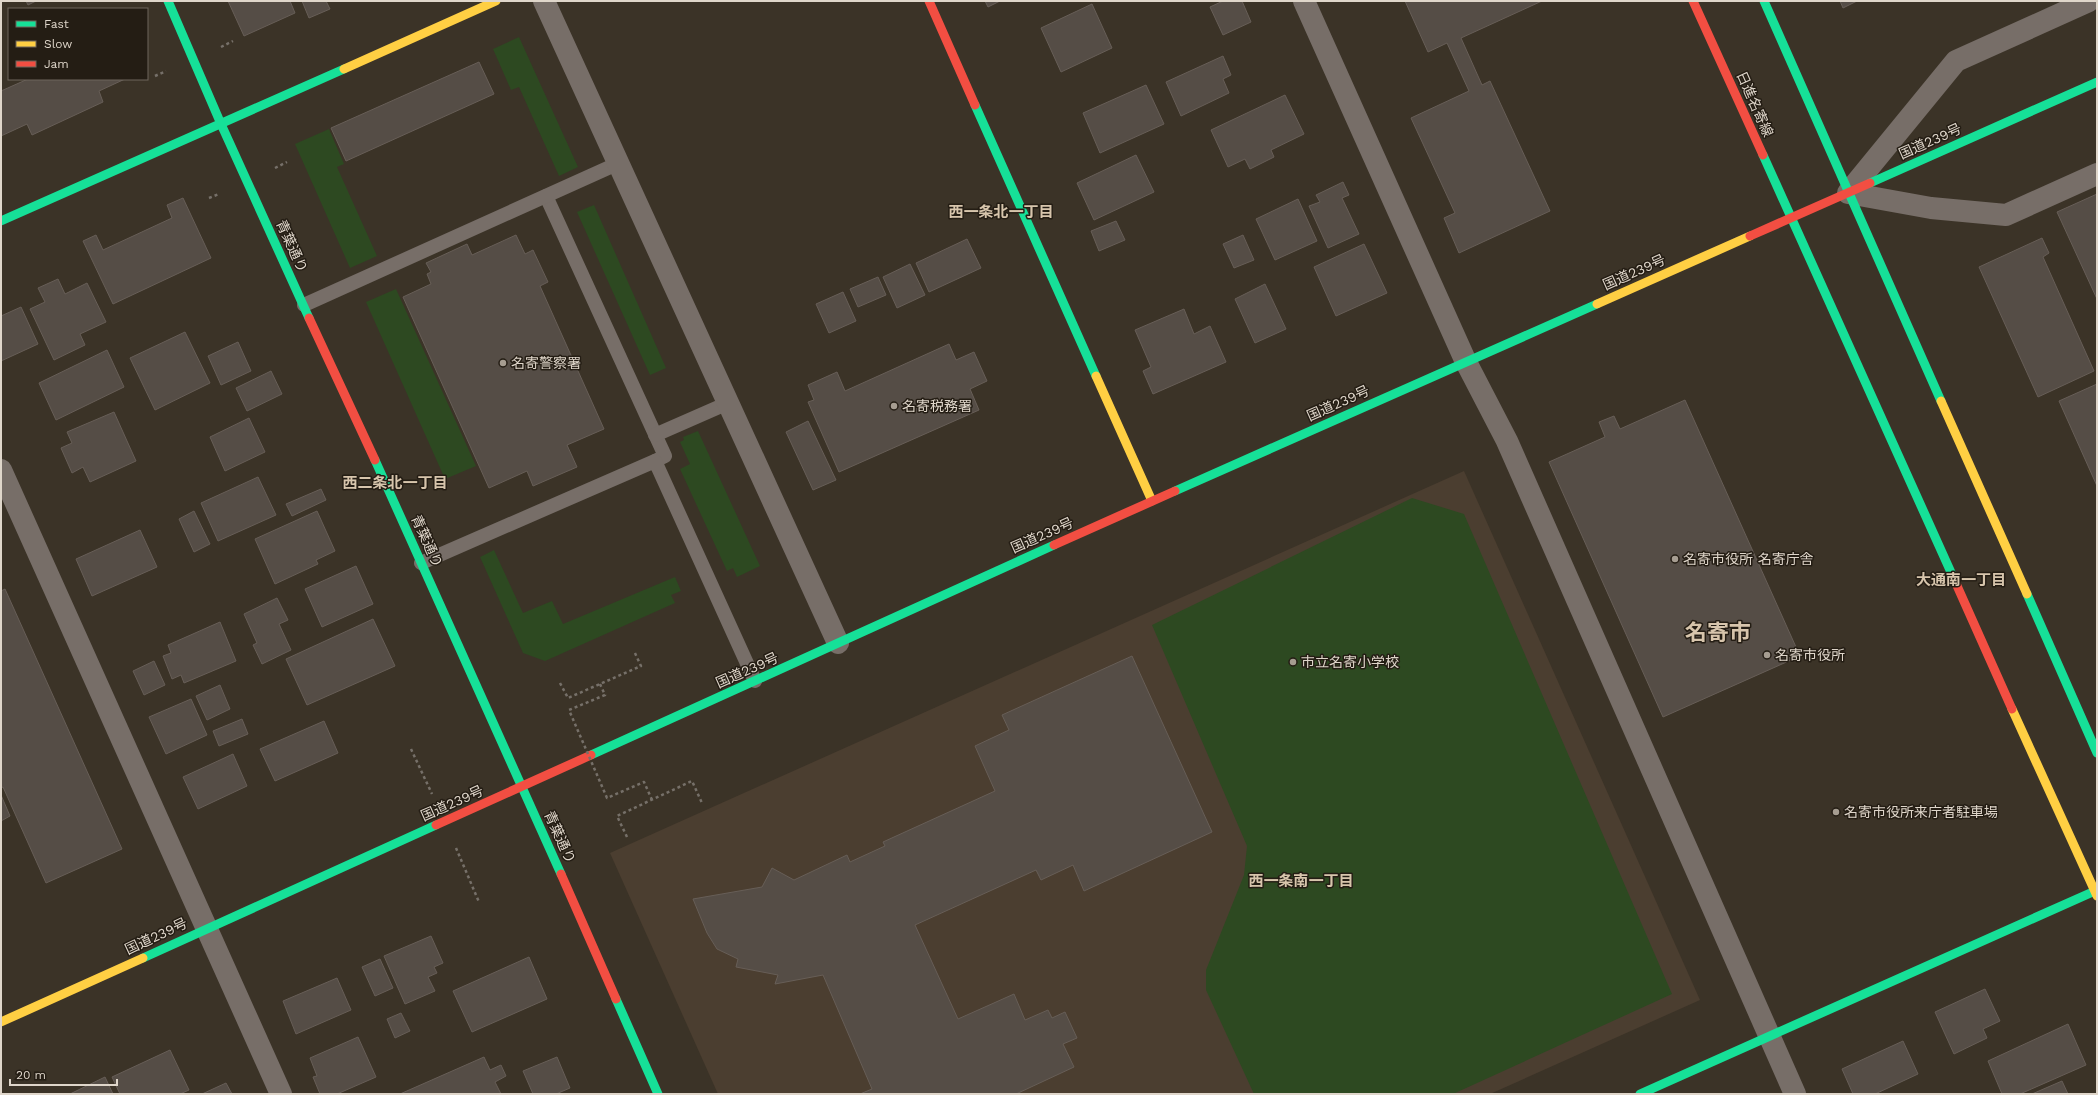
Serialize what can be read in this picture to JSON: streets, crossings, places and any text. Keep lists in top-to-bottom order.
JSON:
{
  "streets": {
    "main road": ["日進名寄線", "国道239号", "青葉通り"]
  },
  "crossings": [
    ["日進名寄線", "国道239号"],
    ["国道239号", "青葉通り"]
  ],
  "districts": [
    "西一条北一丁目",
    "西二条北一丁目",
    "大通南一丁目",
    "名寄市",
    "西一条南一丁目"
  ],
  "places": [
    "名寄警察署",
    "名寄税務署",
    "名寄市役所 名寄庁舎",
    "名寄市役所",
    "市立名寄小学校",
    "名寄市役所来庁者駐車場"
  ],
  "legend": ["Fast", "Slow", "Jam"],
  "scale_bar": "20 m"
}
